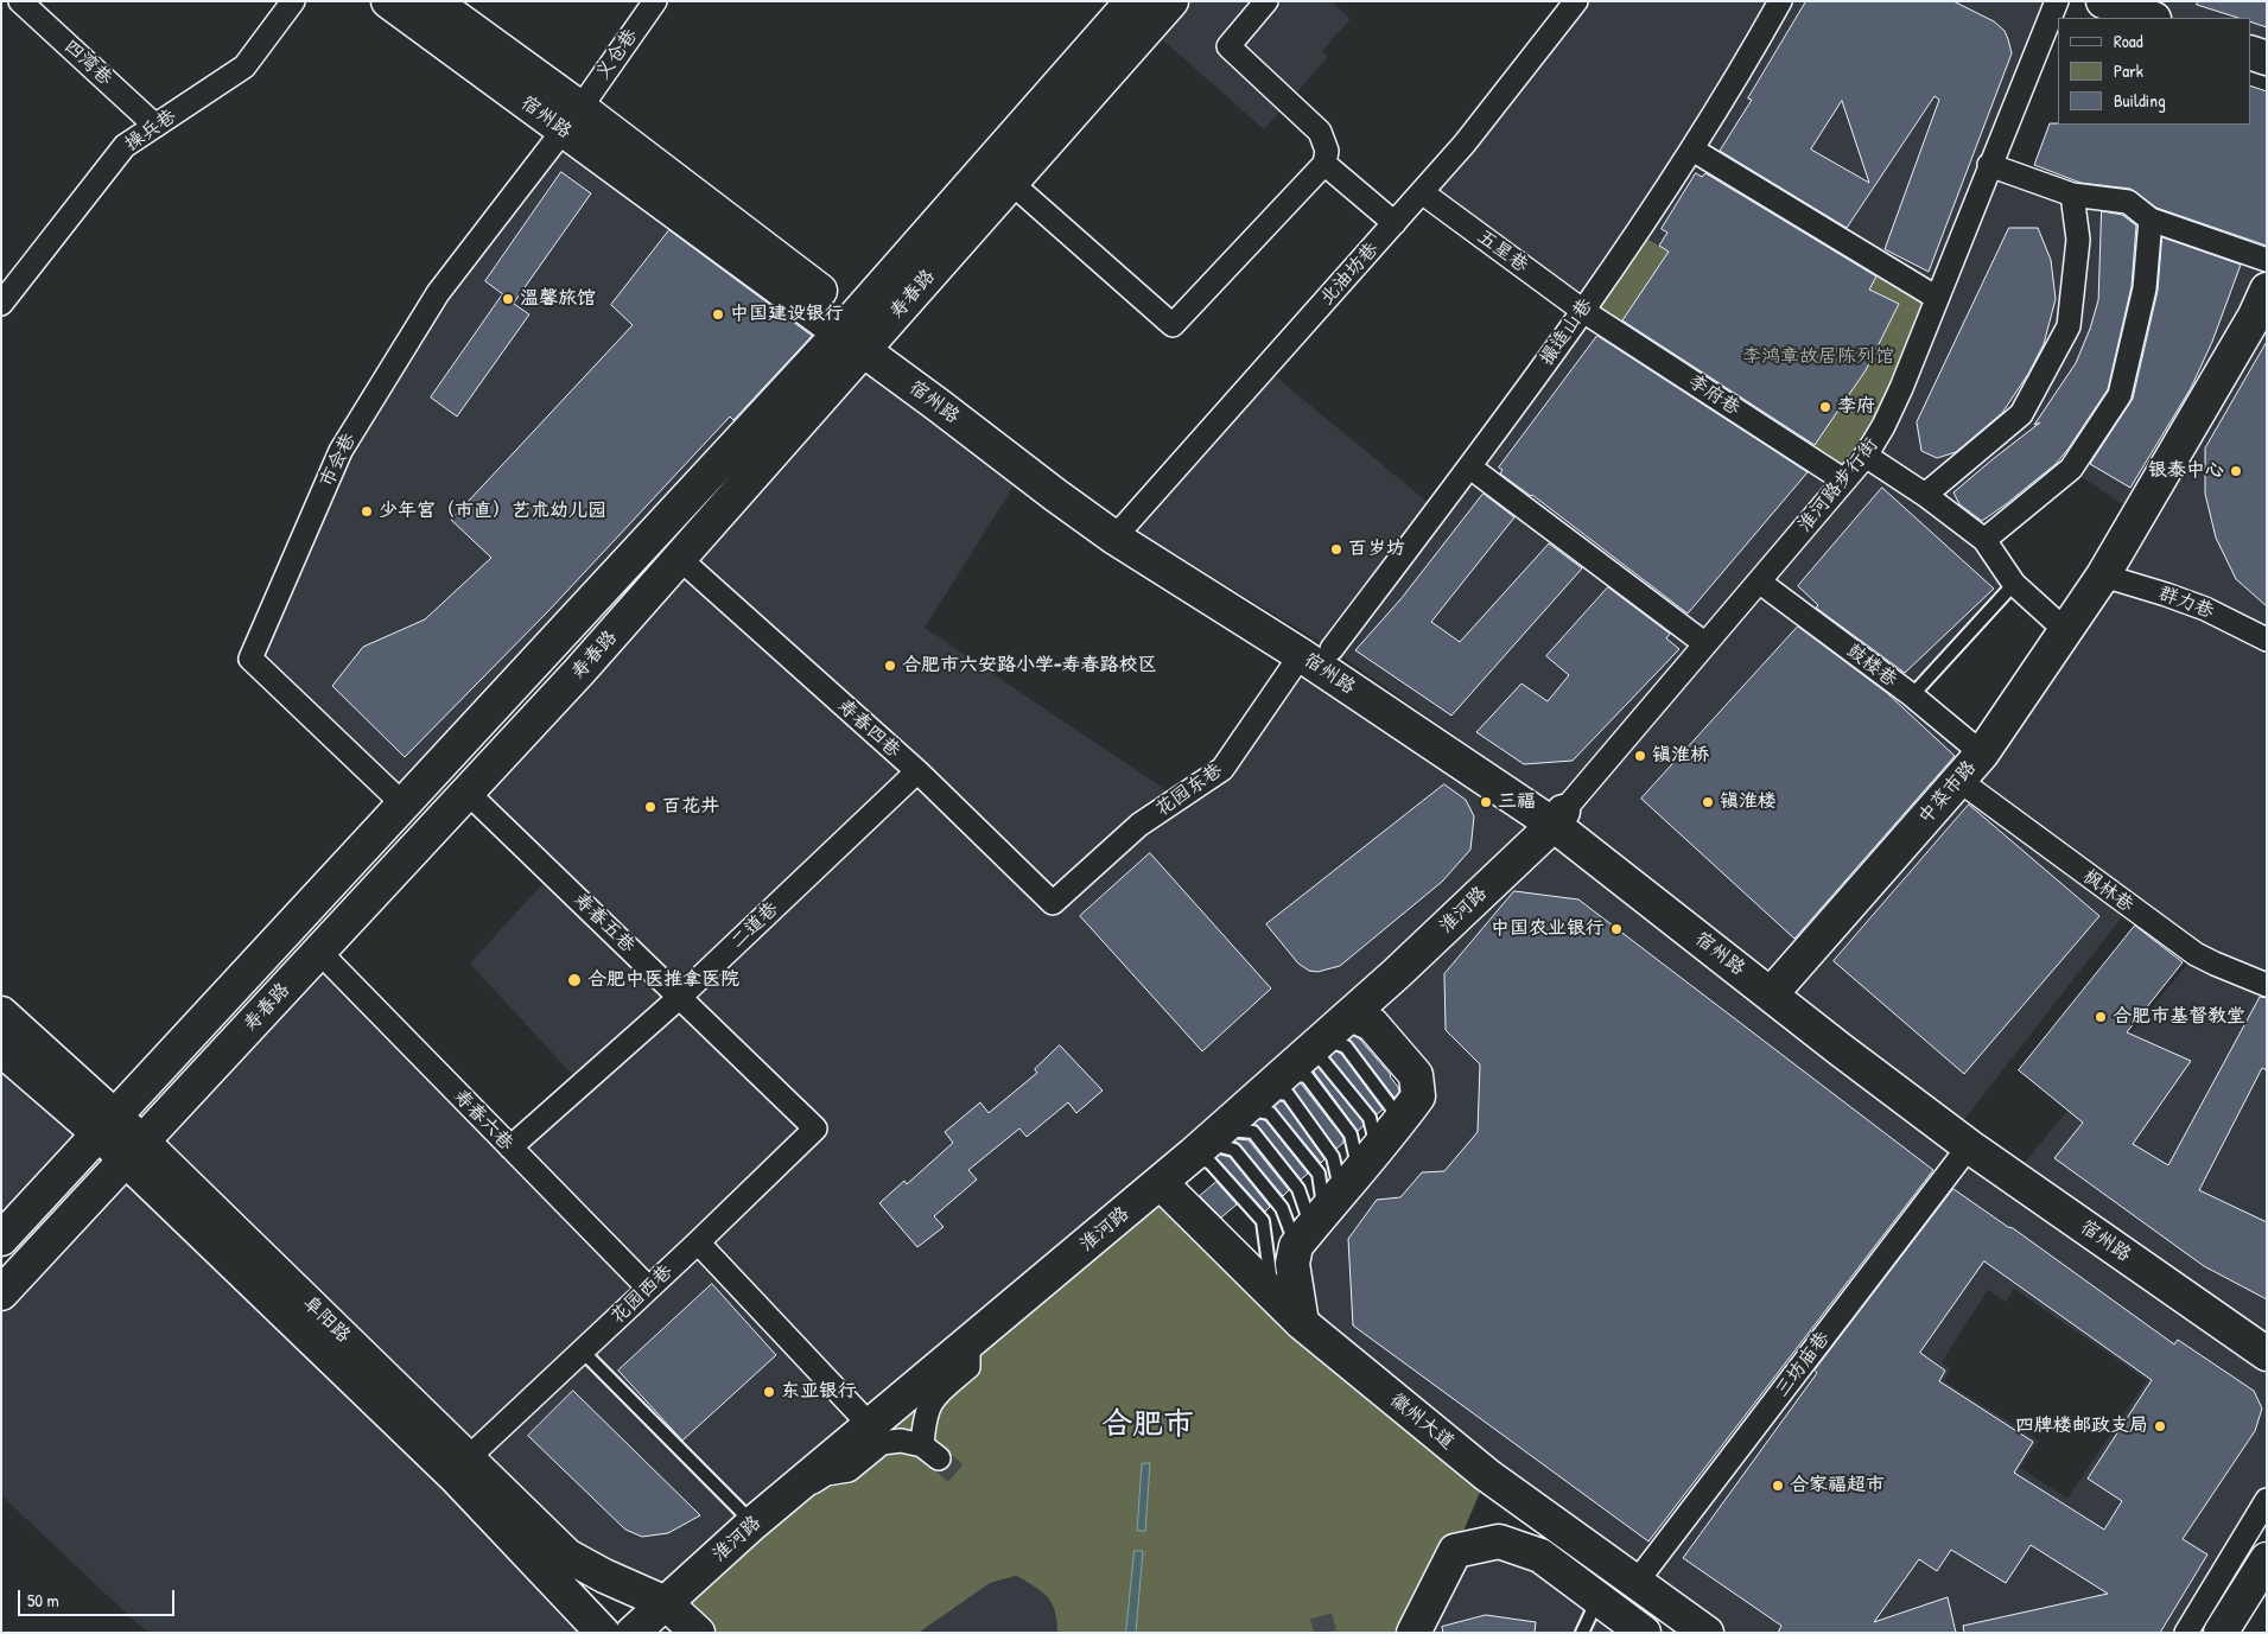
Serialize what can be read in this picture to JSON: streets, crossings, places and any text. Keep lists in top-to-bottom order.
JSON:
{
  "streets": {
    "main road": [
      "宿州路",
      "寿春路",
      "中菜市路",
      "淮河路",
      "阜阳路",
      "徽州大道"
    ],
    "street": [
      "义仓巷",
      "四湾巷",
      "操兵巷",
      "五星巷",
      "北油坊巷",
      "撮造山巷",
      "李府巷",
      "市会巷",
      "淮河路步行街",
      "群力巷",
      "鼓楼巷",
      "寿春四巷",
      "花园东巷",
      "枫林巷",
      "寿春五巷",
      "二道巷",
      "寿春六巷",
      "花园西巷",
      "三坊庙巷"
    ]
  },
  "crossings": [
    ["义仓巷", "宿州路"],
    ["义仓巷", "市会巷"],
    ["四湾巷", "操兵巷"],
    ["宿州路", "北油坊巷"],
    ["宿州路", "寿春路"],
    ["宿州路", "撮造山巷"],
    ["宿州路", "市会巷"],
    ["宿州路", "淮河路步行街"],
    ["宿州路", "花园东巷"],
    ["宿州路", "中菜市路"],
    ["宿州路", "淮河路"],
    ["宿州路", "三坊庙巷"],
    ["五星巷", "北油坊巷"],
    ["五星巷", "撮造山巷"],
    ["五星巷", "李府巷"],
    ["寿春路", "市会巷"],
    ["寿春路", "寿春四巷"],
    ["寿春路", "寿春五巷"],
    ["寿春路", "寿春六巷"],
    ["寿春路", "阜阳路"],
    ["撮造山巷", "李府巷"],
    ["李府巷", "淮河路步行街"],
    ["淮河路步行街", "鼓楼巷"],
    ["淮河路步行街", "淮河路"],
    ["群力巷", "中菜市路"],
    ["鼓楼巷", "中菜市路"],
    ["寿春四巷", "花园东巷"],
    ["寿春四巷", "二道巷"],
    ["中菜市路", "枫林巷"],
    ["淮河路", "阜阳路"],
    ["淮河路", "徽州大道"],
    ["寿春五巷", "二道巷"],
    ["寿春五巷", "花园西巷"],
    ["二道巷", "寿春六巷"],
    ["寿春六巷", "花园西巷"],
    ["花园西巷", "阜阳路"],
    ["三坊庙巷", "徽州大道"]
  ],
  "districts": ["合肥市"],
  "parks": ["李鸿章故居陈列馆"],
  "places": [
    "温馨旅馆",
    "中国建设银行",
    "李府",
    "银泰中心",
    "少年宫（市直）艺术幼儿园",
    "百岁坊",
    "合肥市六安路小学-寿春路校区",
    "镇淮桥",
    "三福",
    "镇淮楼",
    "百花井",
    "中国农业银行",
    "合肥中医推拿医院",
    "合肥市基督教堂",
    "东亚银行",
    "四牌楼邮政支局",
    "合家福超市"
  ],
  "legend": ["Road", "Park", "Building"],
  "scale_bar": "50 m"
}
